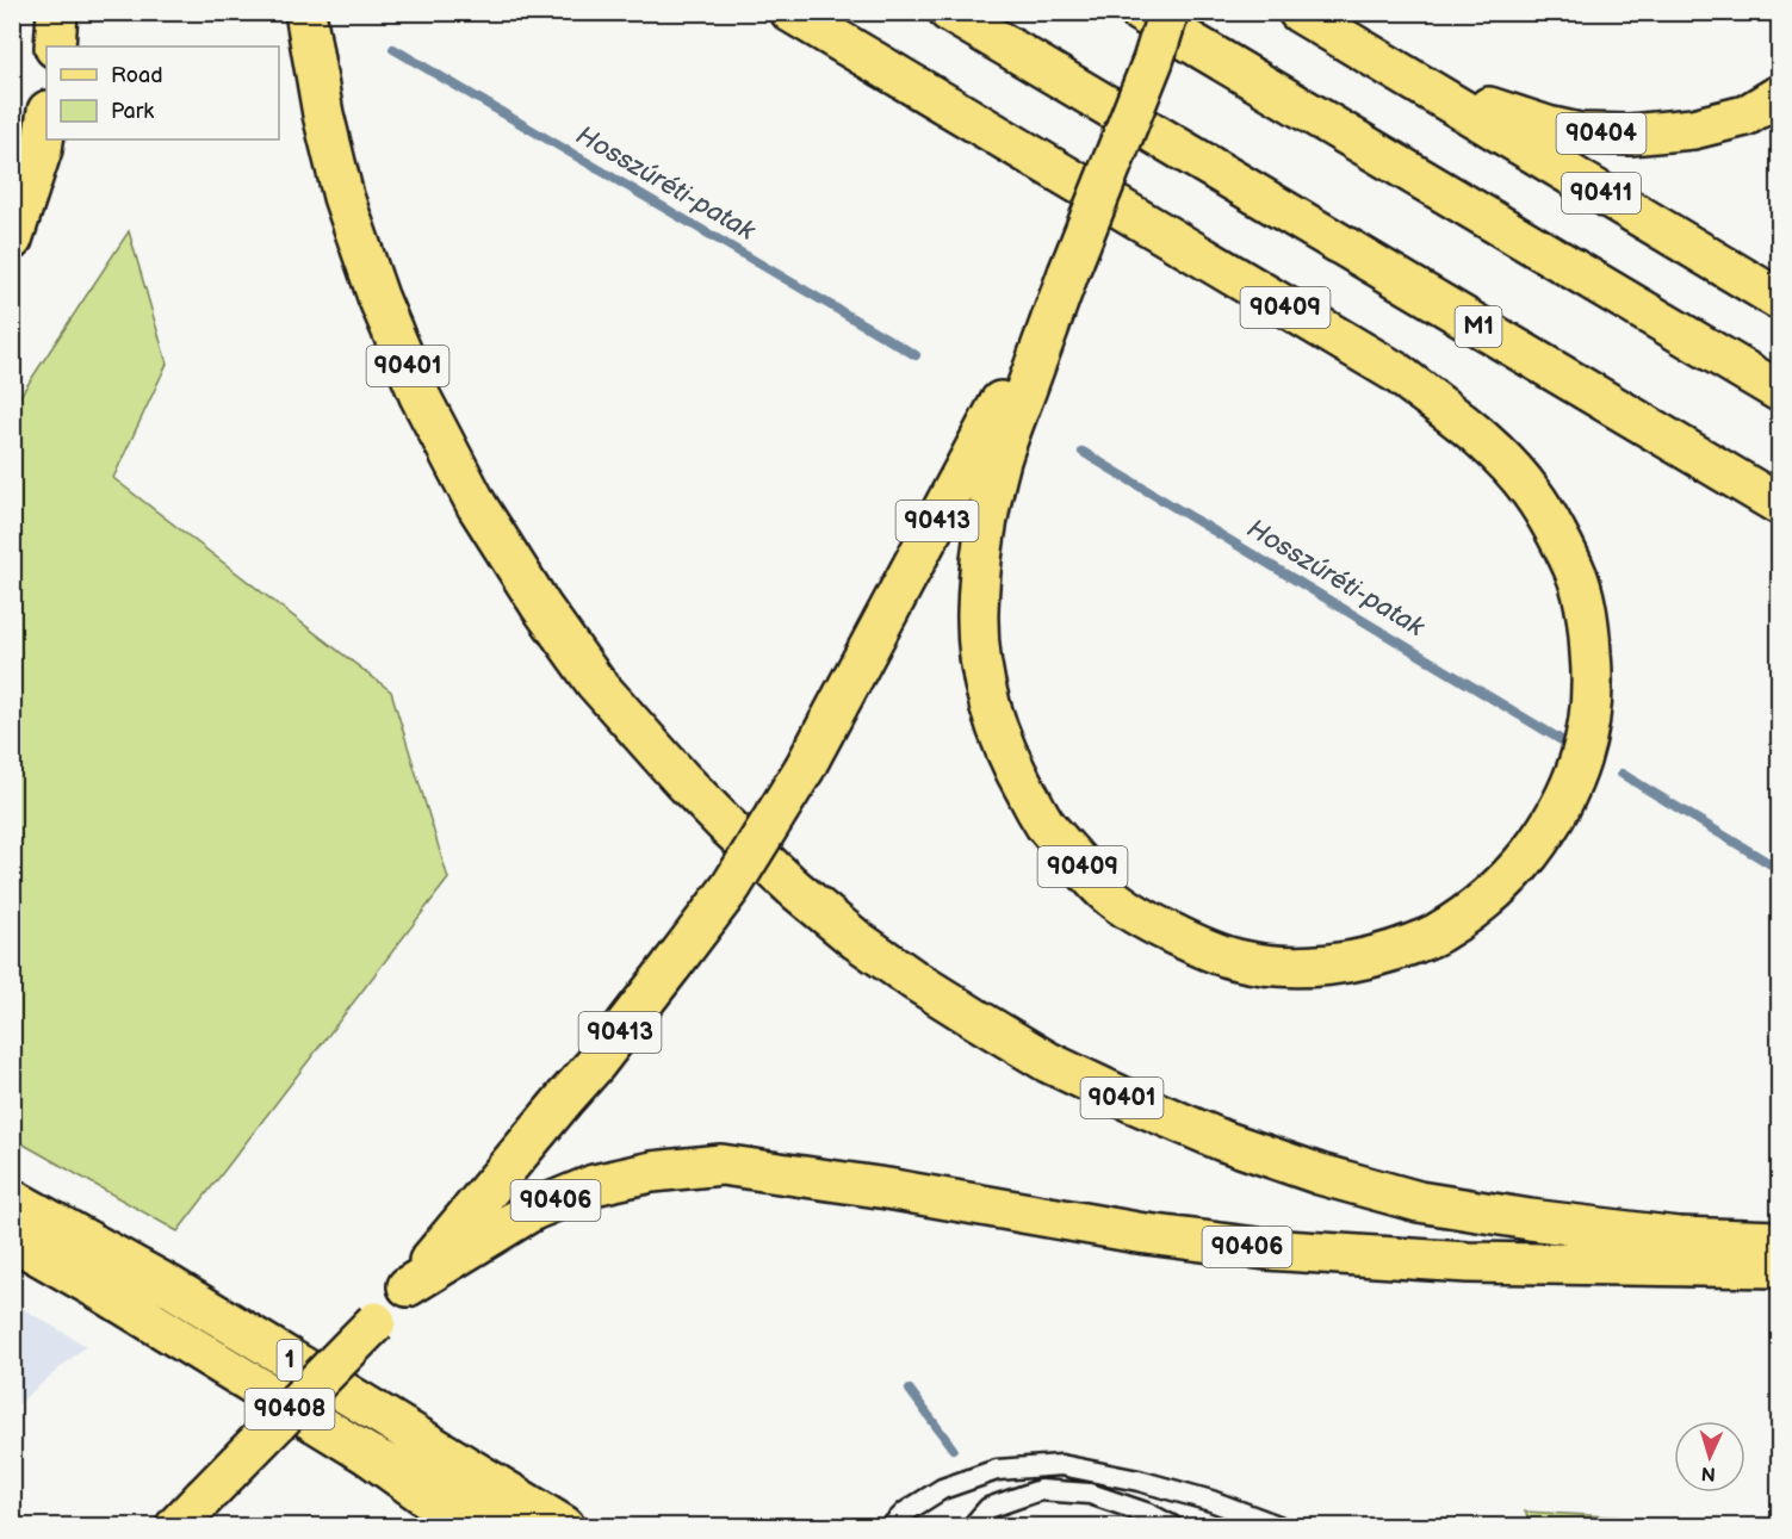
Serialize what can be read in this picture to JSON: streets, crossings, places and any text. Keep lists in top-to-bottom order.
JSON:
{
  "streets": {
    "main road": [
      "90404",
      "90411",
      "90409",
      "M1",
      "90401",
      "90413",
      "90406",
      "1",
      "90408"
    ]
  },
  "crossings": [
    ["90404", "90411"],
    ["90409", "90413"],
    ["90413", "90406"],
    ["90413", "90408"],
    ["90406", "90408"]
  ],
  "water": ["Hosszúréti-patak"],
  "legend": ["Road", "Park"],
  "north": "bottom"
}
